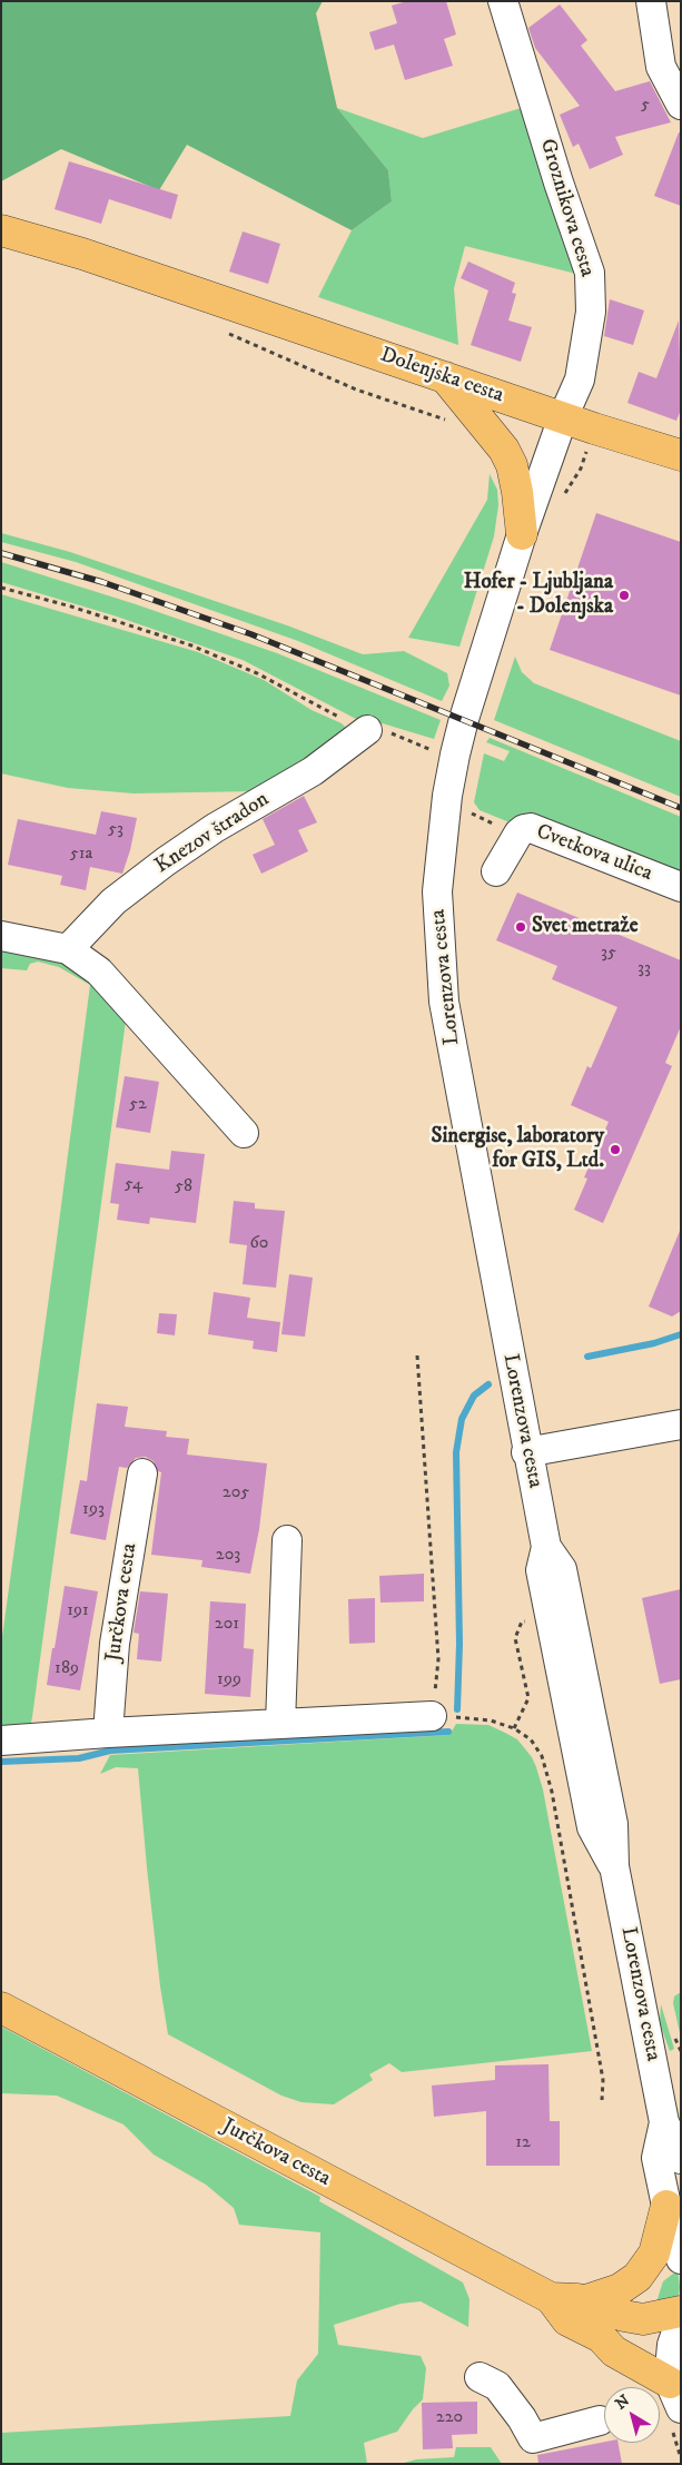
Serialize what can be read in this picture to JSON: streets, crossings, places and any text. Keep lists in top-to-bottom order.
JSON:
{
  "streets": {
    "main road": ["Dolenjska cesta", "Jurčkova cesta"],
    "street": [
      "Groznikova cesta",
      "Knezov štradon",
      "Cvetkova ulica",
      "Lorenzova cesta"
    ]
  },
  "crossings": [
    ["Groznikova cesta", "Dolenjska cesta"],
    ["Groznikova cesta", "Lorenzova cesta"],
    ["Dolenjska cesta", "Lorenzova cesta"],
    ["Lorenzova cesta", "Jurčkova cesta"]
  ],
  "places": ["Hofer - Ljubljana - Dolenjska", "Svet metraže", "Sinergise, laboratory for GIS, Ltd."],
  "house_numbers": [
    "5",
    "53",
    "51a",
    "35",
    "33",
    "52",
    "54",
    "58",
    "60",
    "205",
    "193",
    "203",
    "191",
    "201",
    "189",
    "199",
    "12",
    "220"
  ],
  "north": "top left"
}
